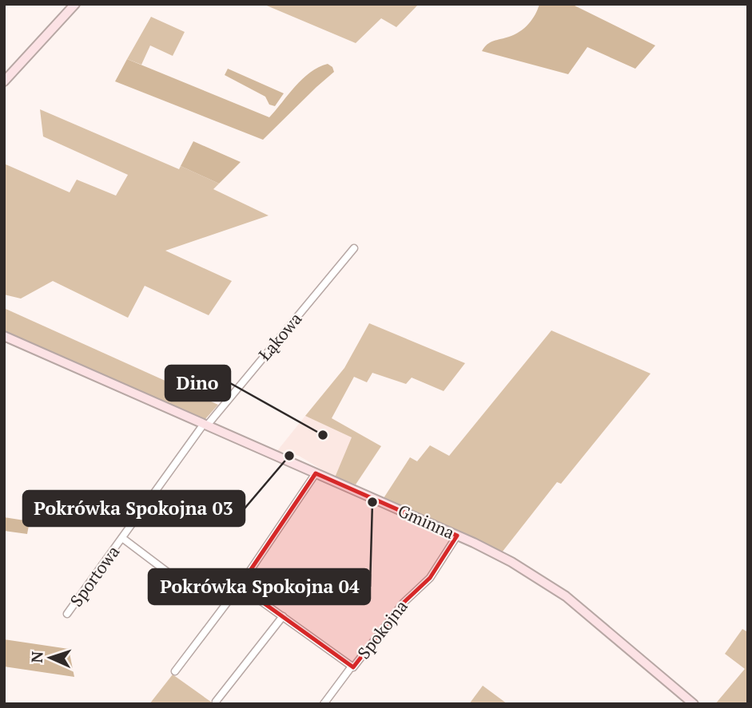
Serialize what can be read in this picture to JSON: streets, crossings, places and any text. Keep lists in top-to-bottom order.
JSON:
{
  "streets": {
    "main road": ["Gminna"],
    "street": ["Łąkowa", "Sportowa", "Spokojna"]
  },
  "crossings": [
    ["Łąkowa", "Gminna"],
    ["Łąkowa", "Sportowa"],
    ["Gminna", "Sportowa"],
    ["Gminna", "Spokojna"]
  ],
  "places": ["Dino", "Pokrówka Spokojna 03", "Pokrówka Spokojna 04"],
  "north": "left"
}
